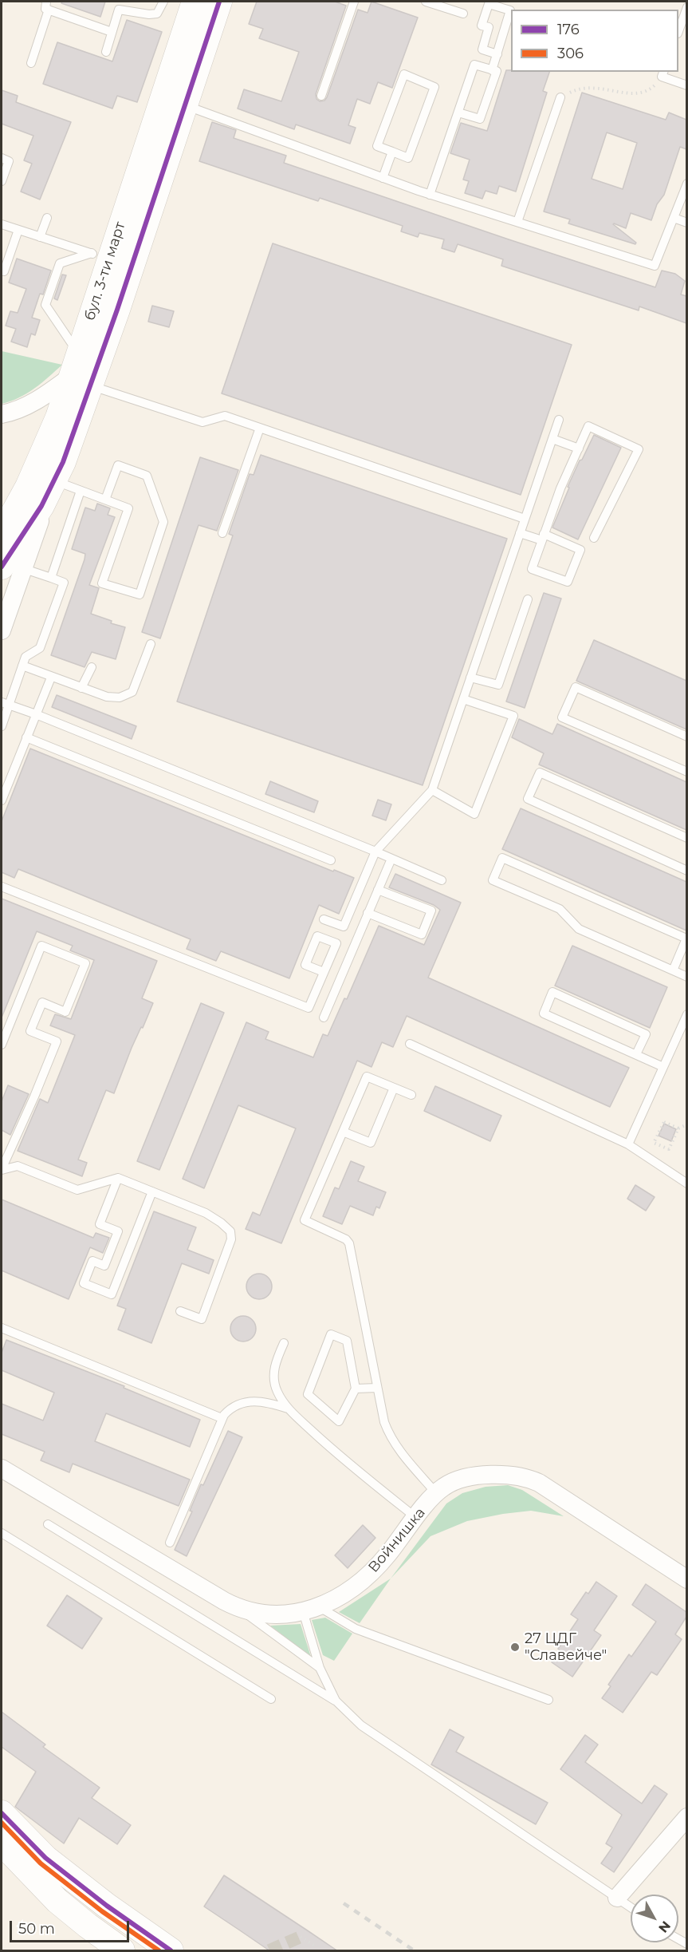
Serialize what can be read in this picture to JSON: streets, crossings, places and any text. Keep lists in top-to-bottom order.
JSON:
{
  "streets": {
    "main road": ["бул. 3-ти март"],
    "street": ["Войнишка"]
  },
  "places": ["27 ЦДГ \"Славейче\""],
  "lines": ["transit line 176", "transit line 306"],
  "legend": ["176", "306"],
  "scale_bar": "50 m",
  "north": "bottom right"
}
